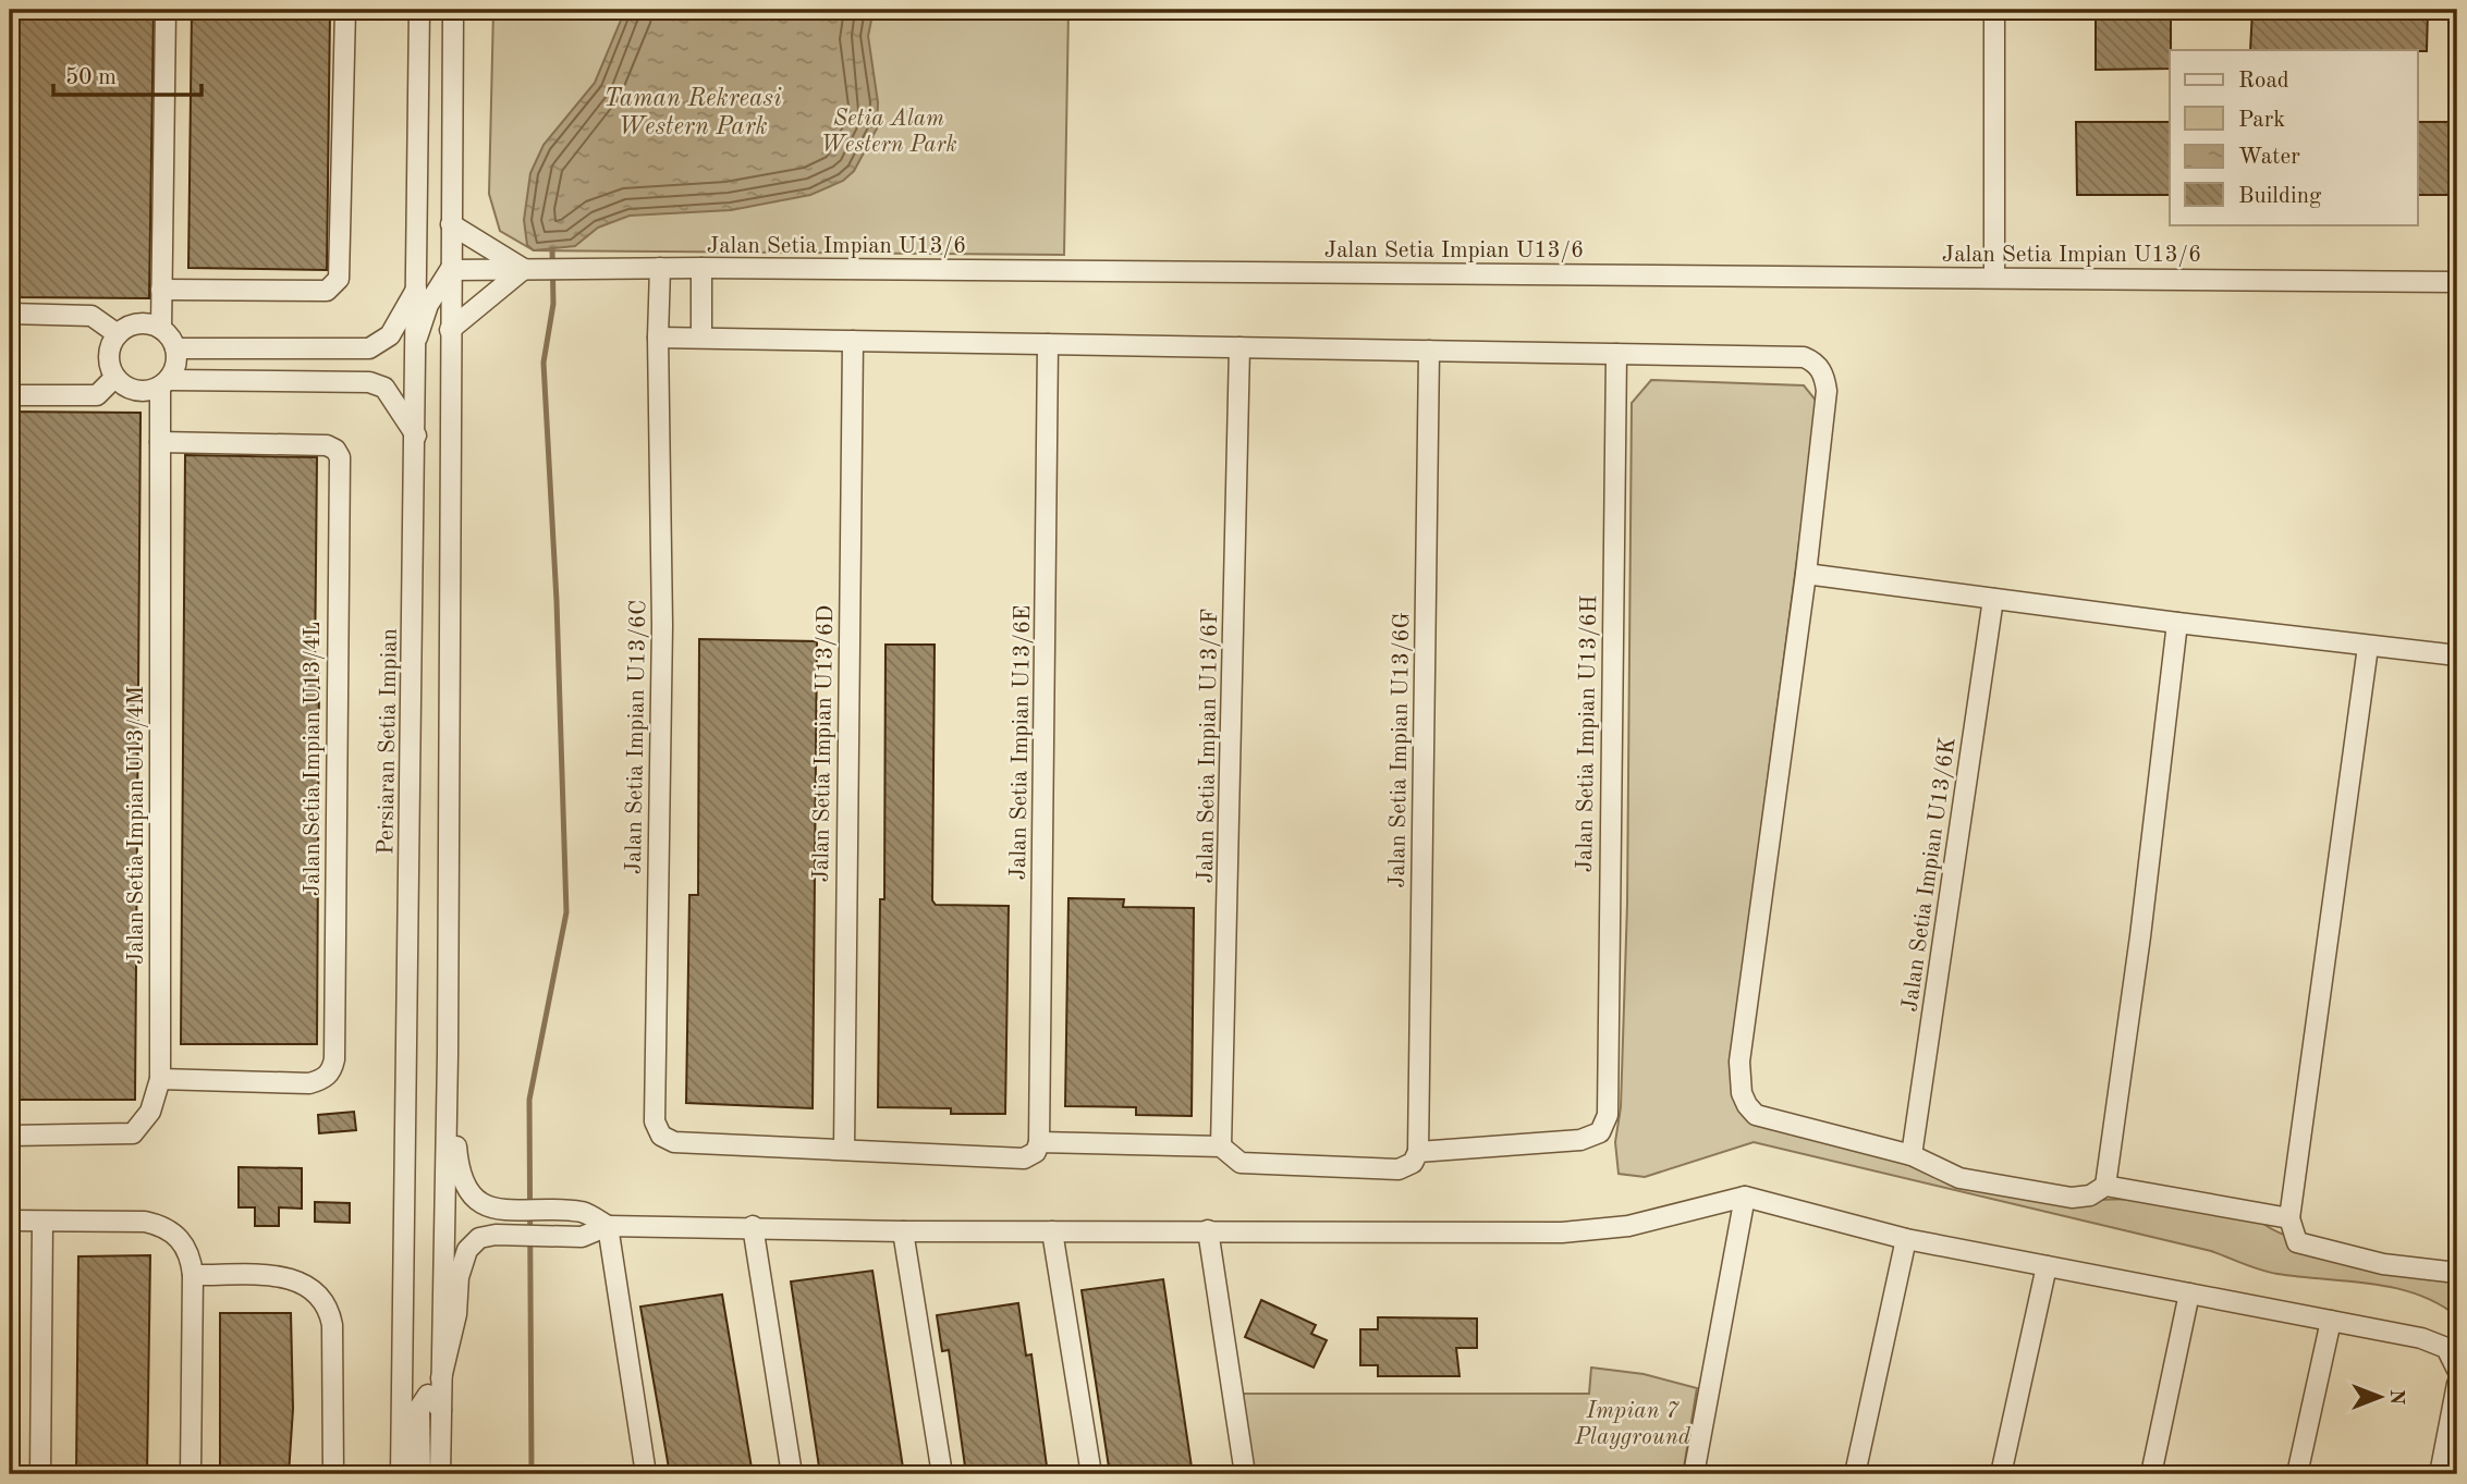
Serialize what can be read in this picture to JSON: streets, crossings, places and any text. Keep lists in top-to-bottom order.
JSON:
{
  "streets": {
    "street": [
      "Jalan Setia Impian U13/6",
      "Jalan Setia Impian U13/6H",
      "Jalan Setia Impian U13/6C",
      "Persiaran Setia Impian",
      "Jalan Setia Impian U13/6E",
      "Jalan Setia Impian U13/6D",
      "Jalan Setia Impian U13/6F",
      "Jalan Setia Impian U13/6G",
      "Jalan Setia Impian U13/4L",
      "Jalan Setia Impian U13/4M",
      "Jalan Setia Impian U13/6K"
    ]
  },
  "crossings": [
    ["Jalan Setia Impian U13/6", "Jalan Setia Impian U13/6C"],
    ["Jalan Setia Impian U13/6H", "Jalan Setia Impian U13/6G"],
    ["Jalan Setia Impian U13/6C", "Jalan Setia Impian U13/6D"],
    ["Jalan Setia Impian U13/4L", "Jalan Setia Impian U13/4M"]
  ],
  "water": ["Taman Rekreasi Western Park"],
  "parks": ["Setia Alam Western Park", "Impian 7 Playground"],
  "legend": [
    "Road",
    "Park",
    "Water",
    "Building"
  ],
  "scale_bar": "50 m",
  "north": "right"
}
